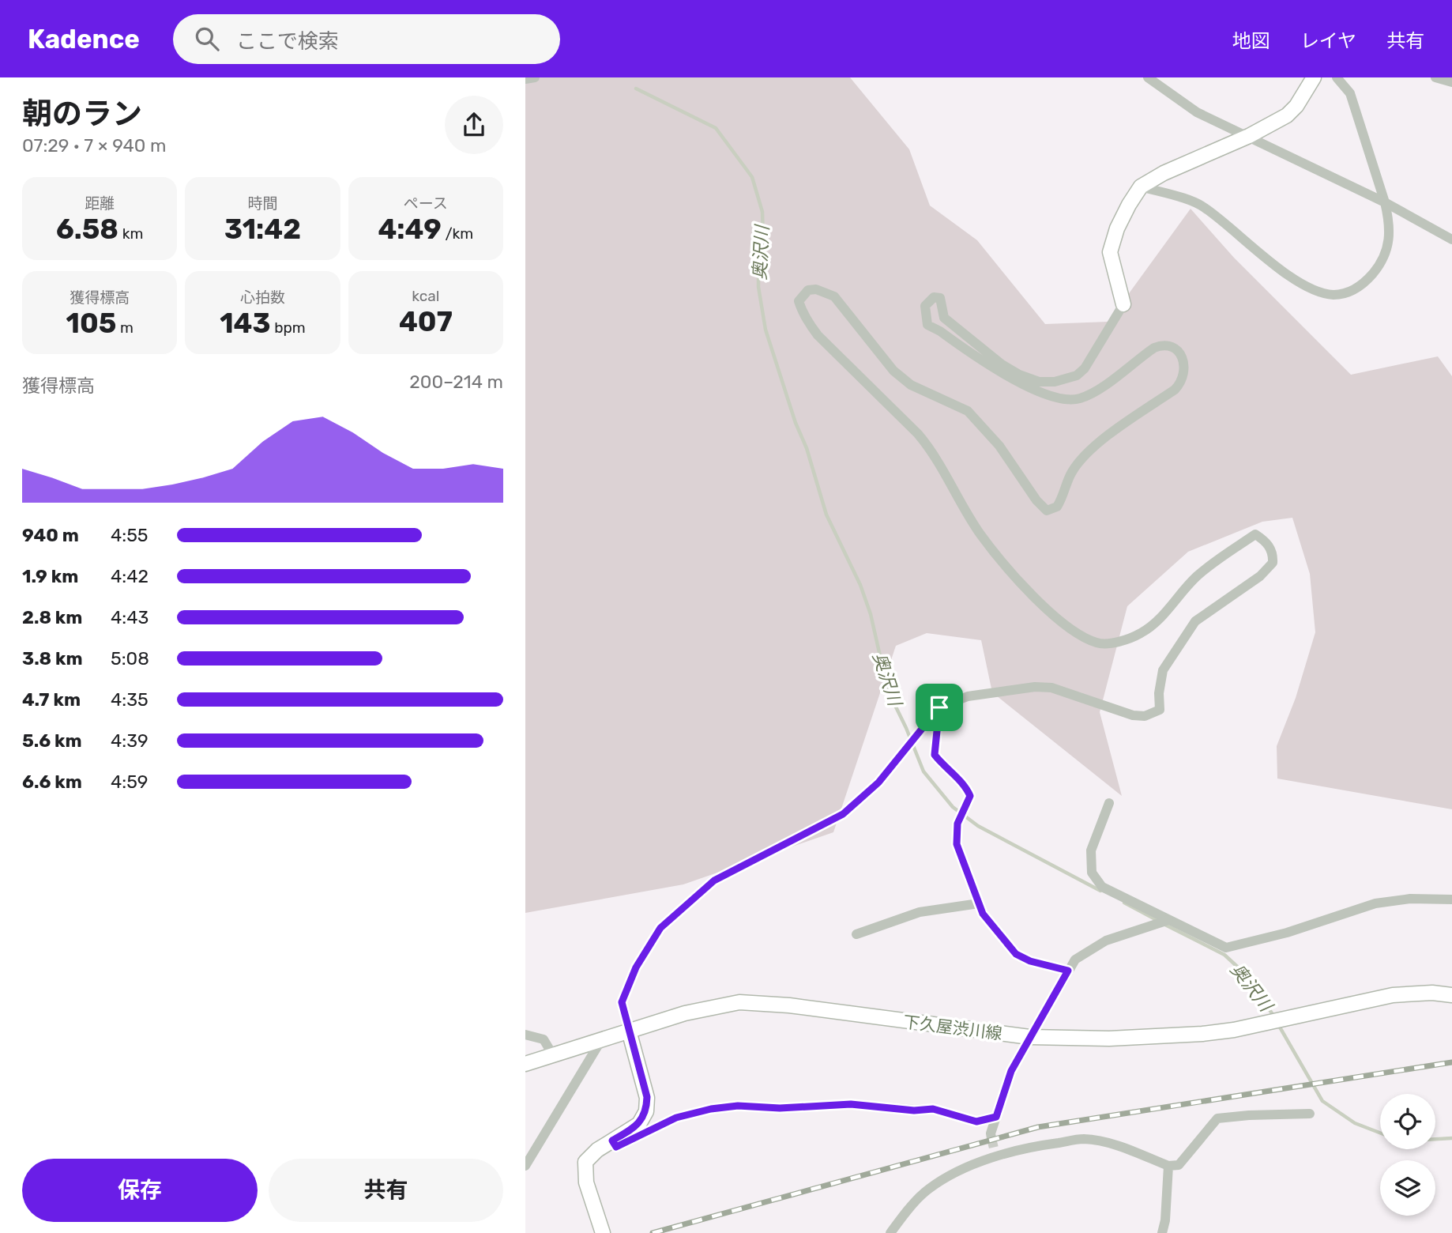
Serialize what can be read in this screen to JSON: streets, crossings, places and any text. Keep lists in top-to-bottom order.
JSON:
{
  "streets": {
    "main road": ["下久屋渋川線"]
  },
  "water": ["奥沢川"],
  "page": {
    "header": "Kadence",
    "search": "ここで検索",
    "nav": ["地図", "レイヤ", "共有"],
    "heading": ["朝のラン", "07:29 · 7 × 940 m"],
    "stats": [
      ["距離", "6.58 km"],
      ["時間", "31:42"],
      ["ペース", "4:49 /km"],
      ["獲得標高", "105 m"],
      ["心拍数", "143 bpm"],
      ["kcal", "407"]
    ],
    "chart": ["獲得標高", "200–214 m"],
    "list": [
      {
        "name": "940 m",
        "note": "4:55"
      },
      {
        "name": "1.9 km",
        "note": "4:42"
      },
      {
        "name": "2.8 km",
        "note": "4:43"
      },
      {
        "name": "3.8 km",
        "note": "5:08"
      },
      {
        "name": "4.7 km",
        "note": "4:35"
      },
      {
        "name": "5.6 km",
        "note": "4:39"
      },
      {
        "name": "6.6 km",
        "note": "4:59"
      }
    ],
    "buttons": ["保存", "共有"]
  }
}
